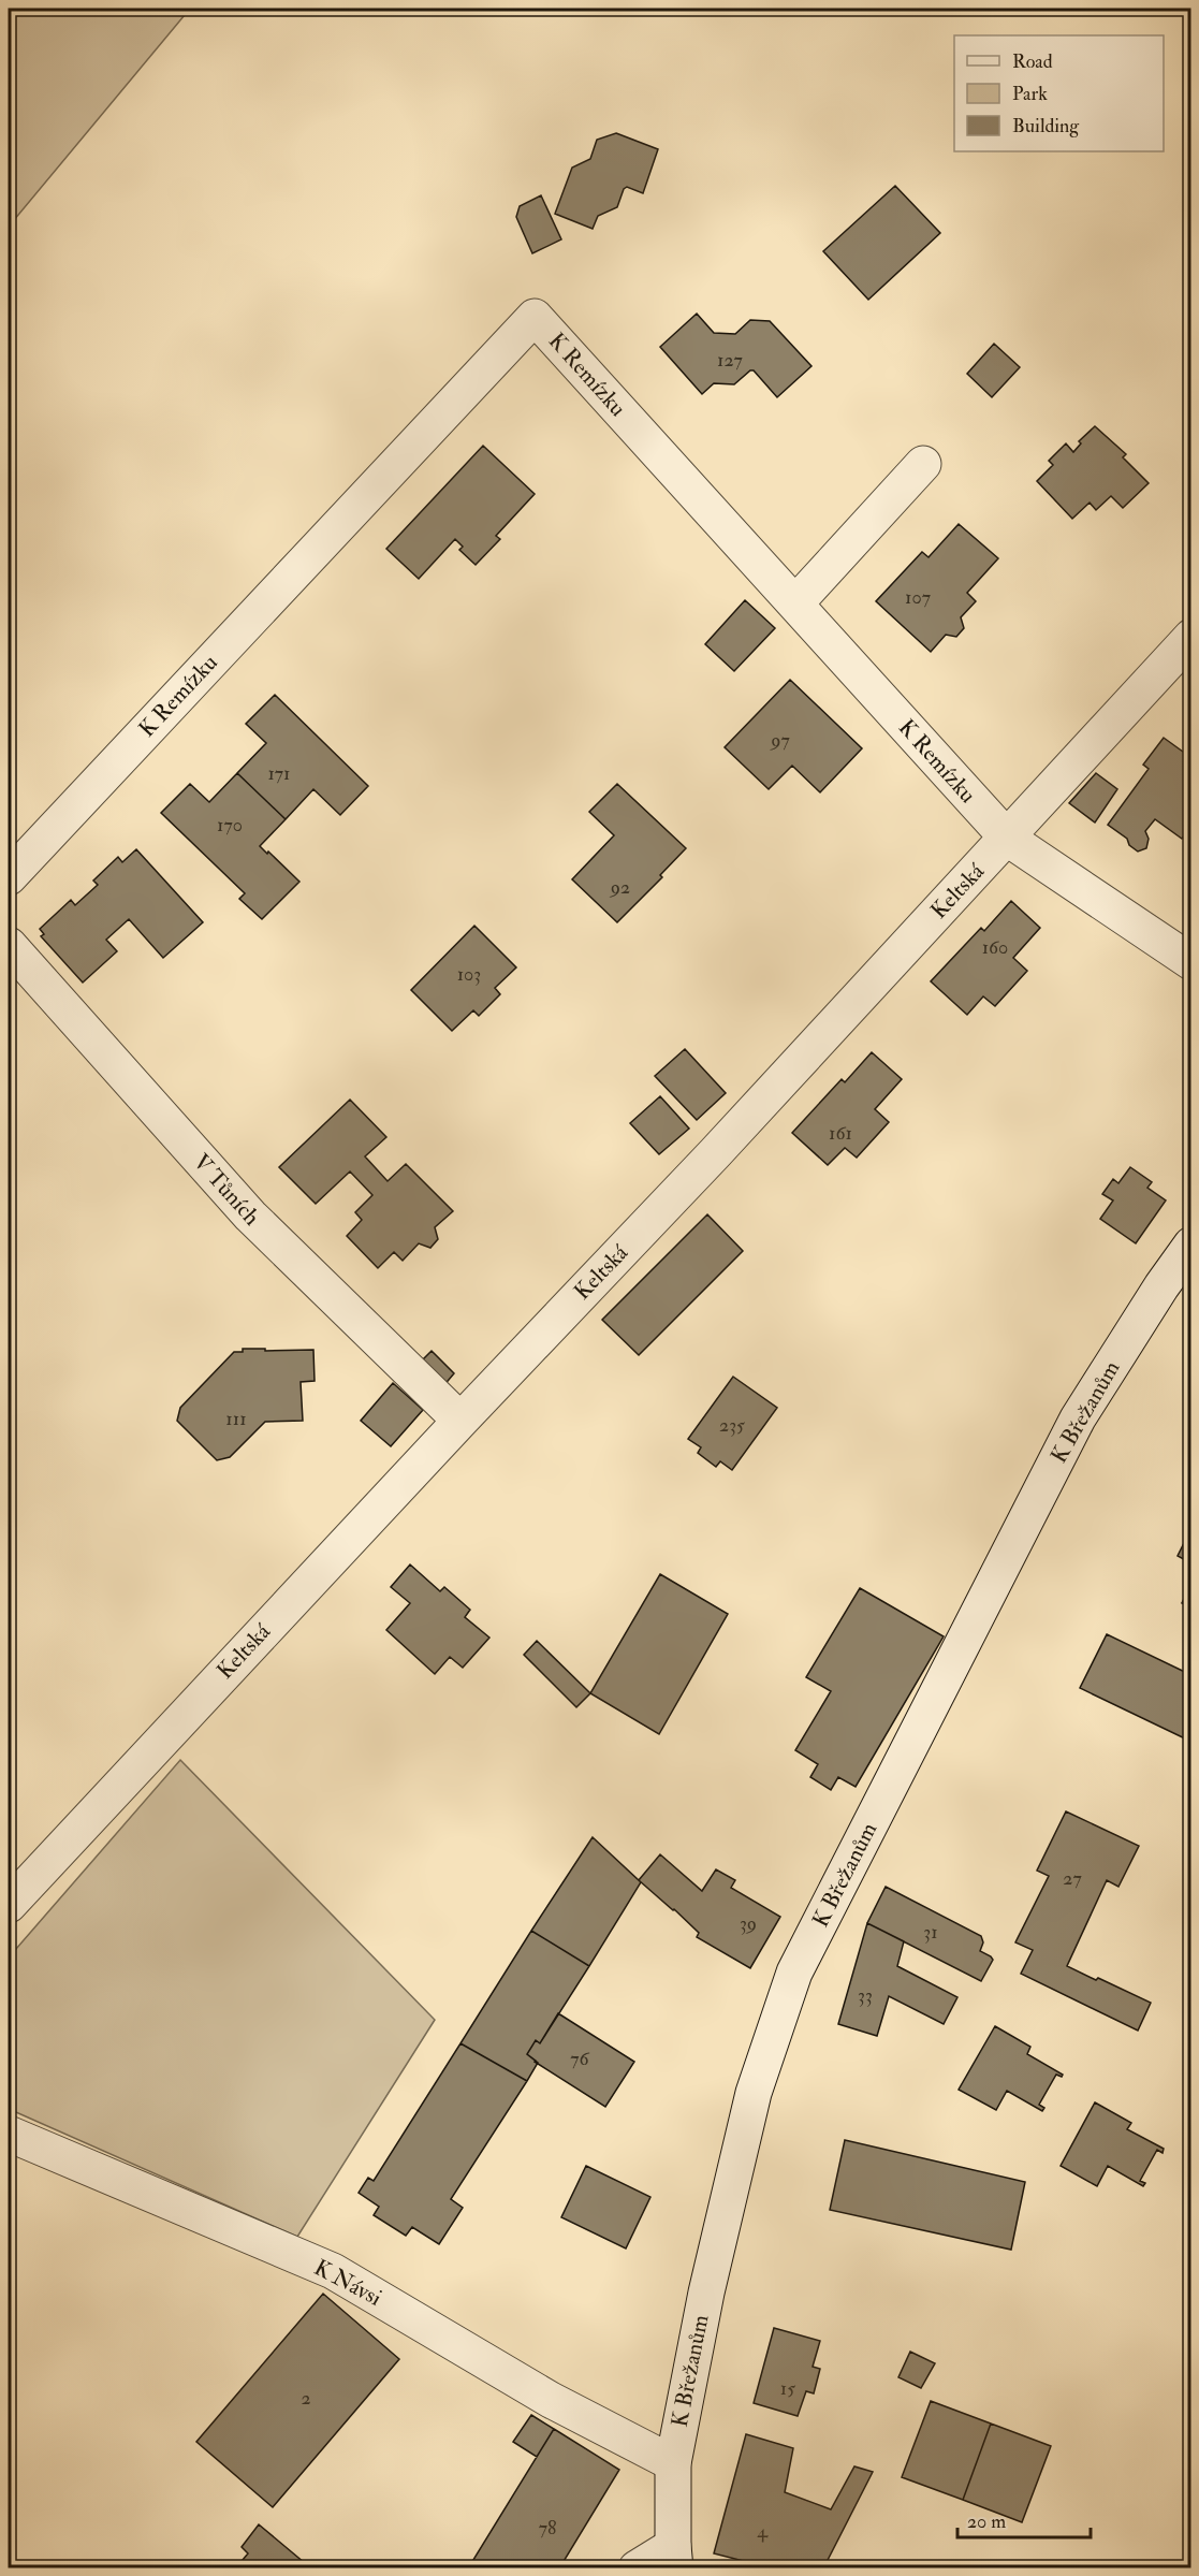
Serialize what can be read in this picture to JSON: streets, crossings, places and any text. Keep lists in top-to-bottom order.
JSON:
{
  "streets": {
    "street": [
      "K Remízku",
      "Keltská",
      "V Tůních",
      "K Břežanům",
      "K Návsi"
    ]
  },
  "crossings": [
    ["K Remízku", "Keltská"],
    ["Keltská", "V Tůních"],
    ["K Břežanům", "K Návsi"]
  ],
  "house_numbers": [
    "127",
    "107",
    "97",
    "171",
    "170",
    "92",
    "160",
    "103",
    "161",
    "111",
    "235",
    "27",
    "39",
    "31",
    "33",
    "76",
    "15",
    "2",
    "78",
    "4"
  ],
  "legend": ["Road", "Park", "Building"],
  "scale_bar": "20 m"
}
